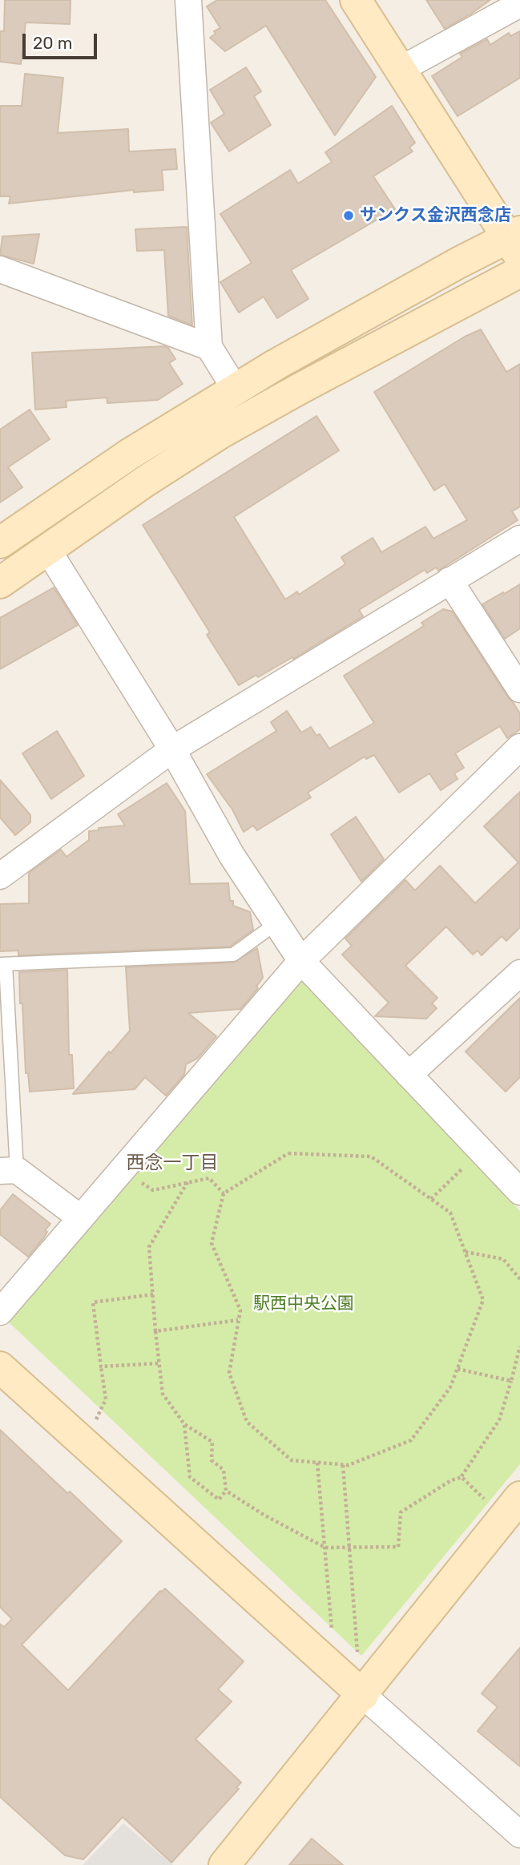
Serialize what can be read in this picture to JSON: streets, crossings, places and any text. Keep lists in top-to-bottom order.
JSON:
{
  "districts": ["西念一丁目"],
  "parks": ["駅西中央公園"],
  "places": ["サンクス金沢西念店"],
  "scale_bar": "20 m"
}
